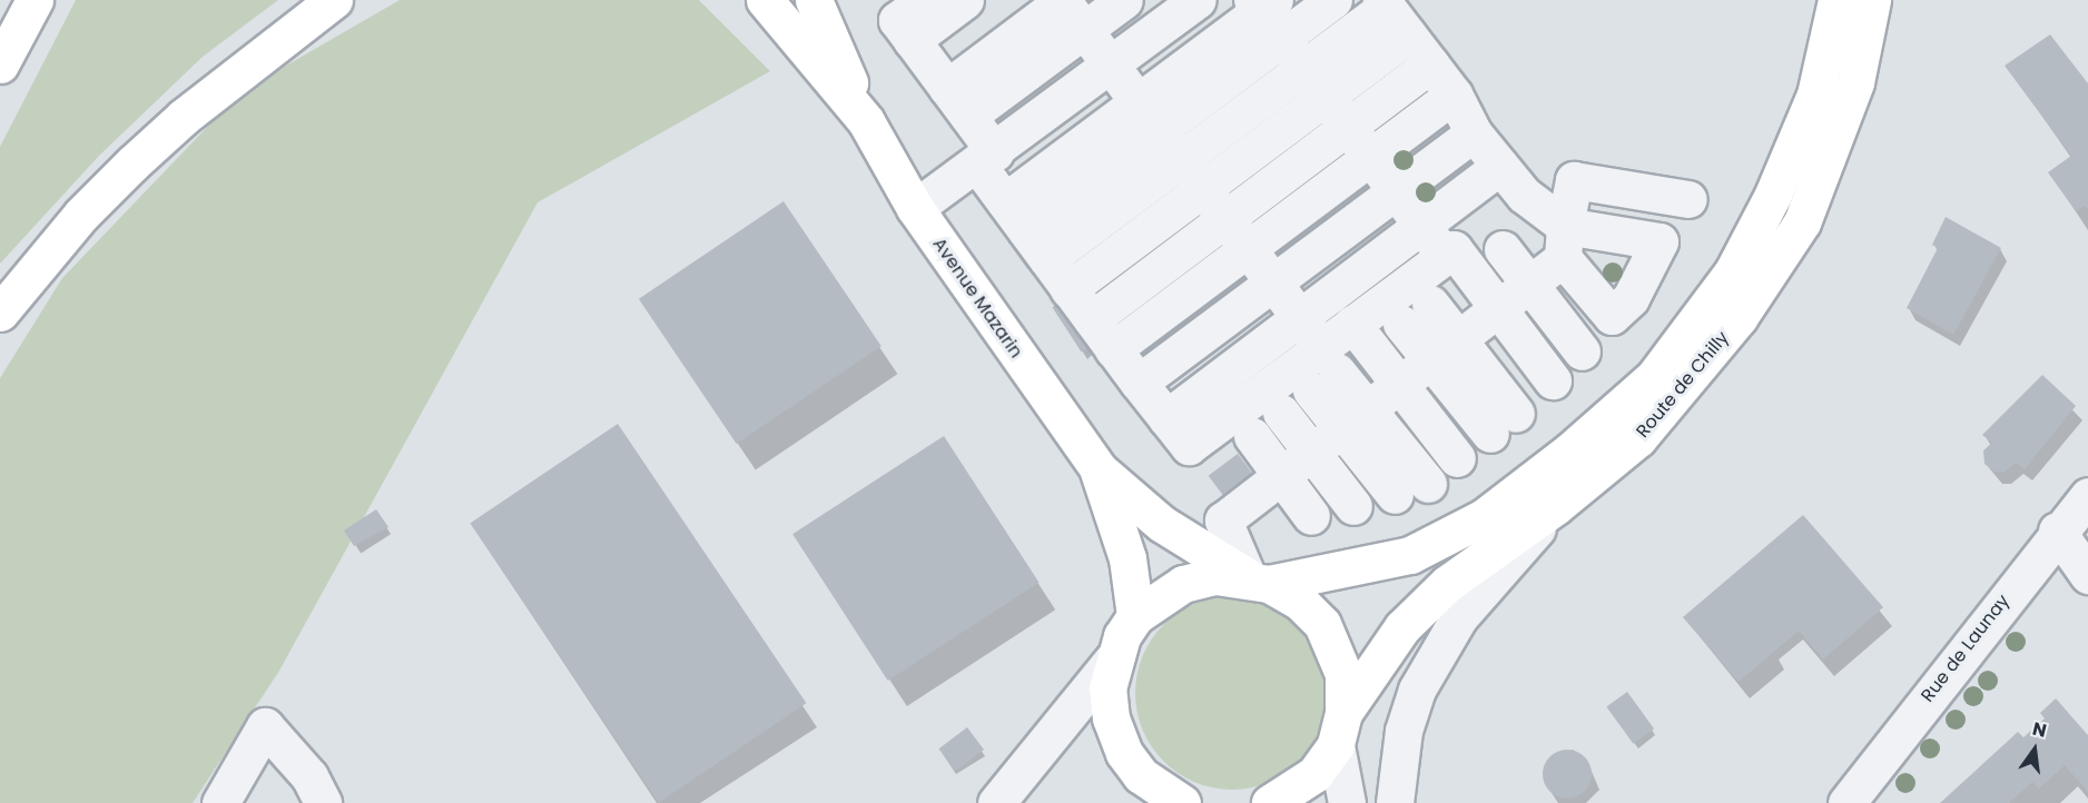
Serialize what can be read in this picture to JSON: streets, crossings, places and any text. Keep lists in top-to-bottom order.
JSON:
{
  "streets": {
    "main road": ["Avenue Mazarin", "Route de Chilly"],
    "street": ["Rue de Launay"]
  },
  "crossings": [
    ["Avenue Mazarin", "Route de Chilly"]
  ],
  "north": "top"
}
